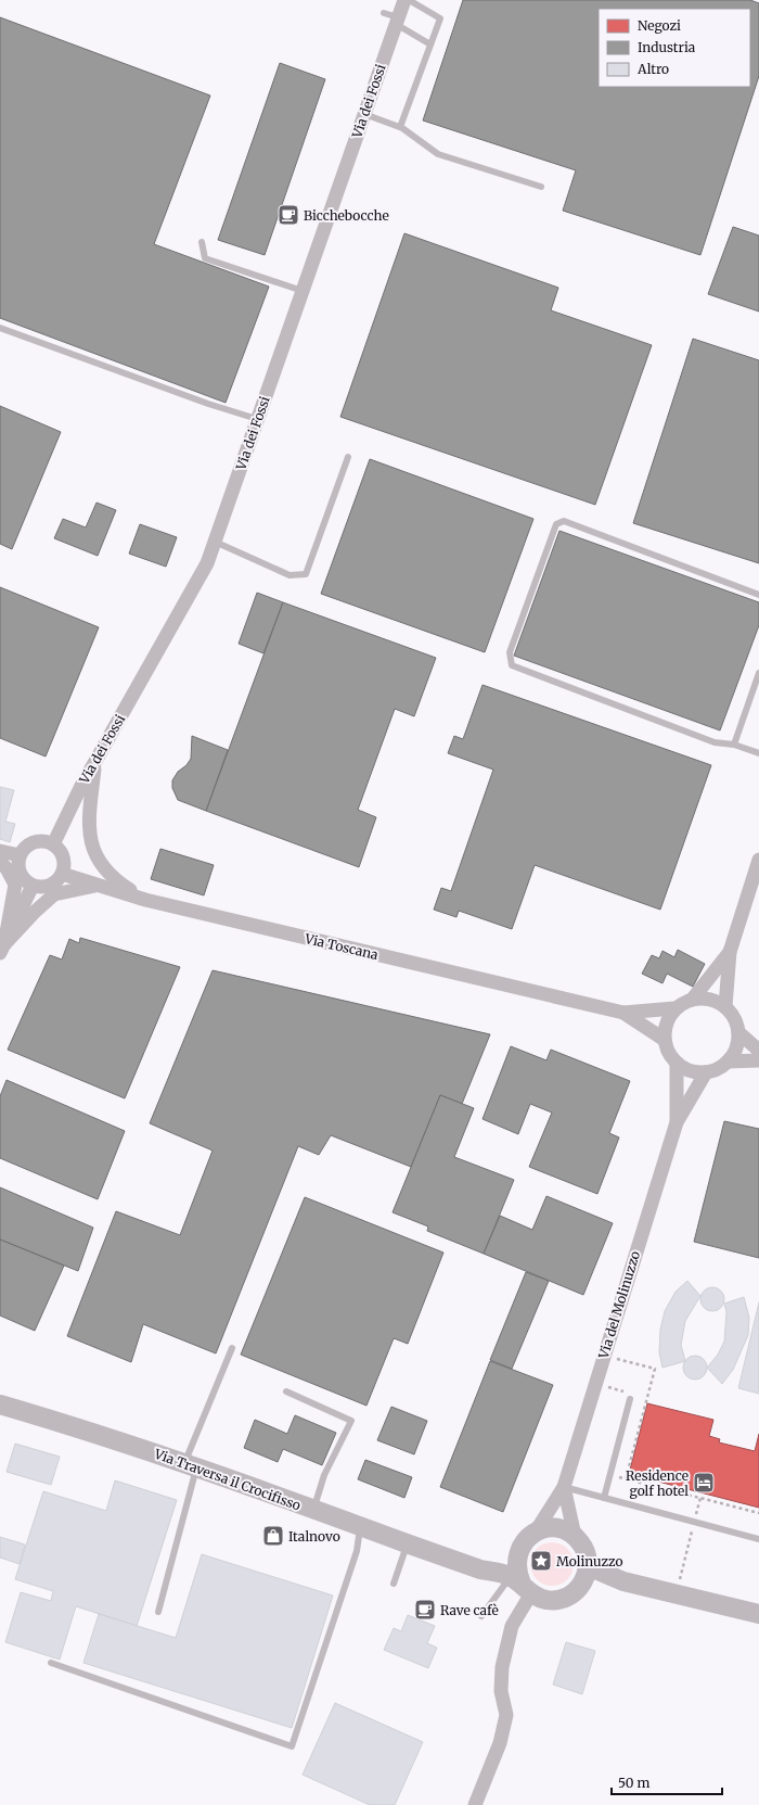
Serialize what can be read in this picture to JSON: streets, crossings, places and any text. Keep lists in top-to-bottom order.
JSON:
{
  "streets": {
    "street": [
      "Via dei Fossi",
      "Via Toscana",
      "Via del Molinuzzo",
      "Via Traversa il Crocifisso"
    ]
  },
  "crossings": [
    ["Via dei Fossi", "Via Toscana"],
    ["Via Toscana", "Via del Molinuzzo"],
    ["Via del Molinuzzo", "Via Traversa il Crocifisso"]
  ],
  "places": {
    "cafe": ["Bicchebocche", "Rave cafè"],
    "hotel": ["Residence golf hotel"],
    "shop": ["Italnovo"],
    "place": ["Molinuzzo"]
  },
  "legend": ["Negozi", "Industria", "Altro"],
  "scale_bar": "50 m"
}
